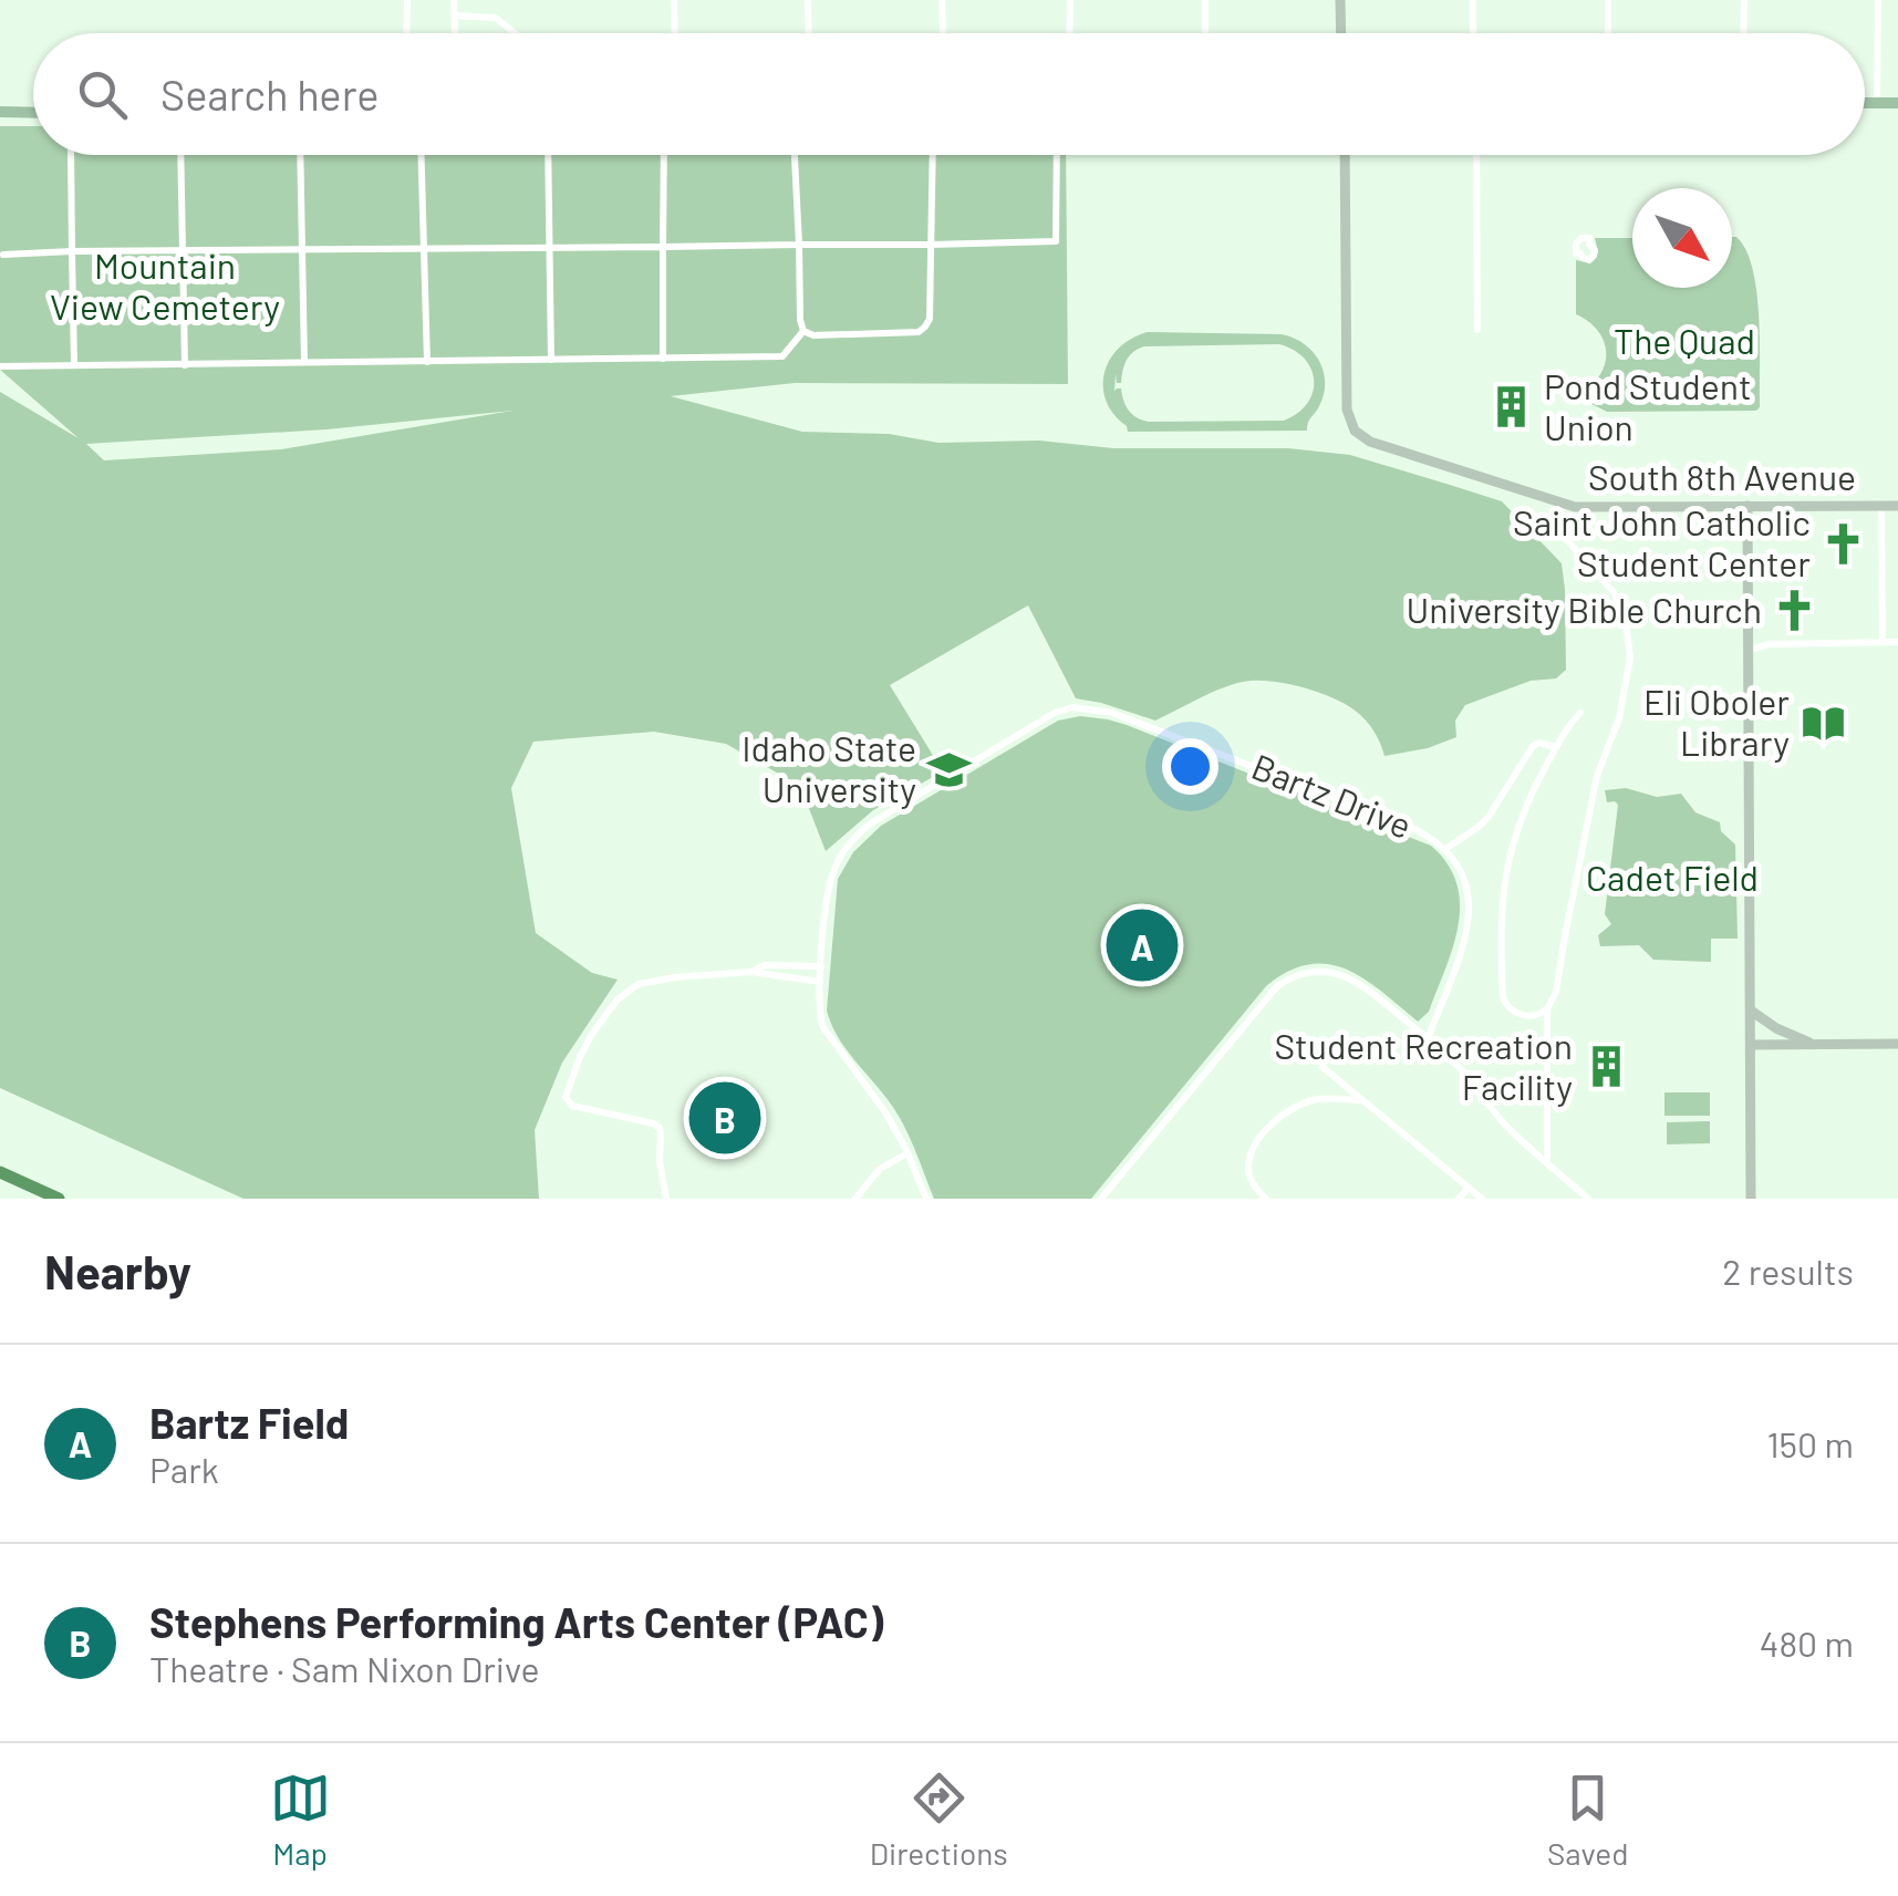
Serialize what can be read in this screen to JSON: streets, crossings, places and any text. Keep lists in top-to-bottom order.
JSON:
{
  "streets": {
    "street": ["South 8th Avenue", "Bartz Drive"]
  },
  "parks": ["Mountain View Cemetery", "The Quad", "Cadet Field"],
  "places": {
    "building": ["Pond Student Union", "Student Recreation Facility"],
    "church": ["Saint John Catholic Student Center", "University Bible Church"],
    "library": ["Eli Oboler Library"],
    "school or university": ["Idaho State University"]
  },
  "north": "bottom right",
  "page": {
    "search": "Search here",
    "pins": ["A", "B"],
    "heading": ["Nearby", "2 results"],
    "list": [
      {
        "mark": "A",
        "name": "Bartz Field",
        "note": "Park",
        "value": "150 m"
      },
      {
        "mark": "B",
        "name": "Stephens Performing Arts Center (PAC)",
        "note": "Theatre · Sam Nixon Drive",
        "value": "480 m"
      }
    ],
    "nav": ["Map", "Directions", "Saved"]
  }
}
